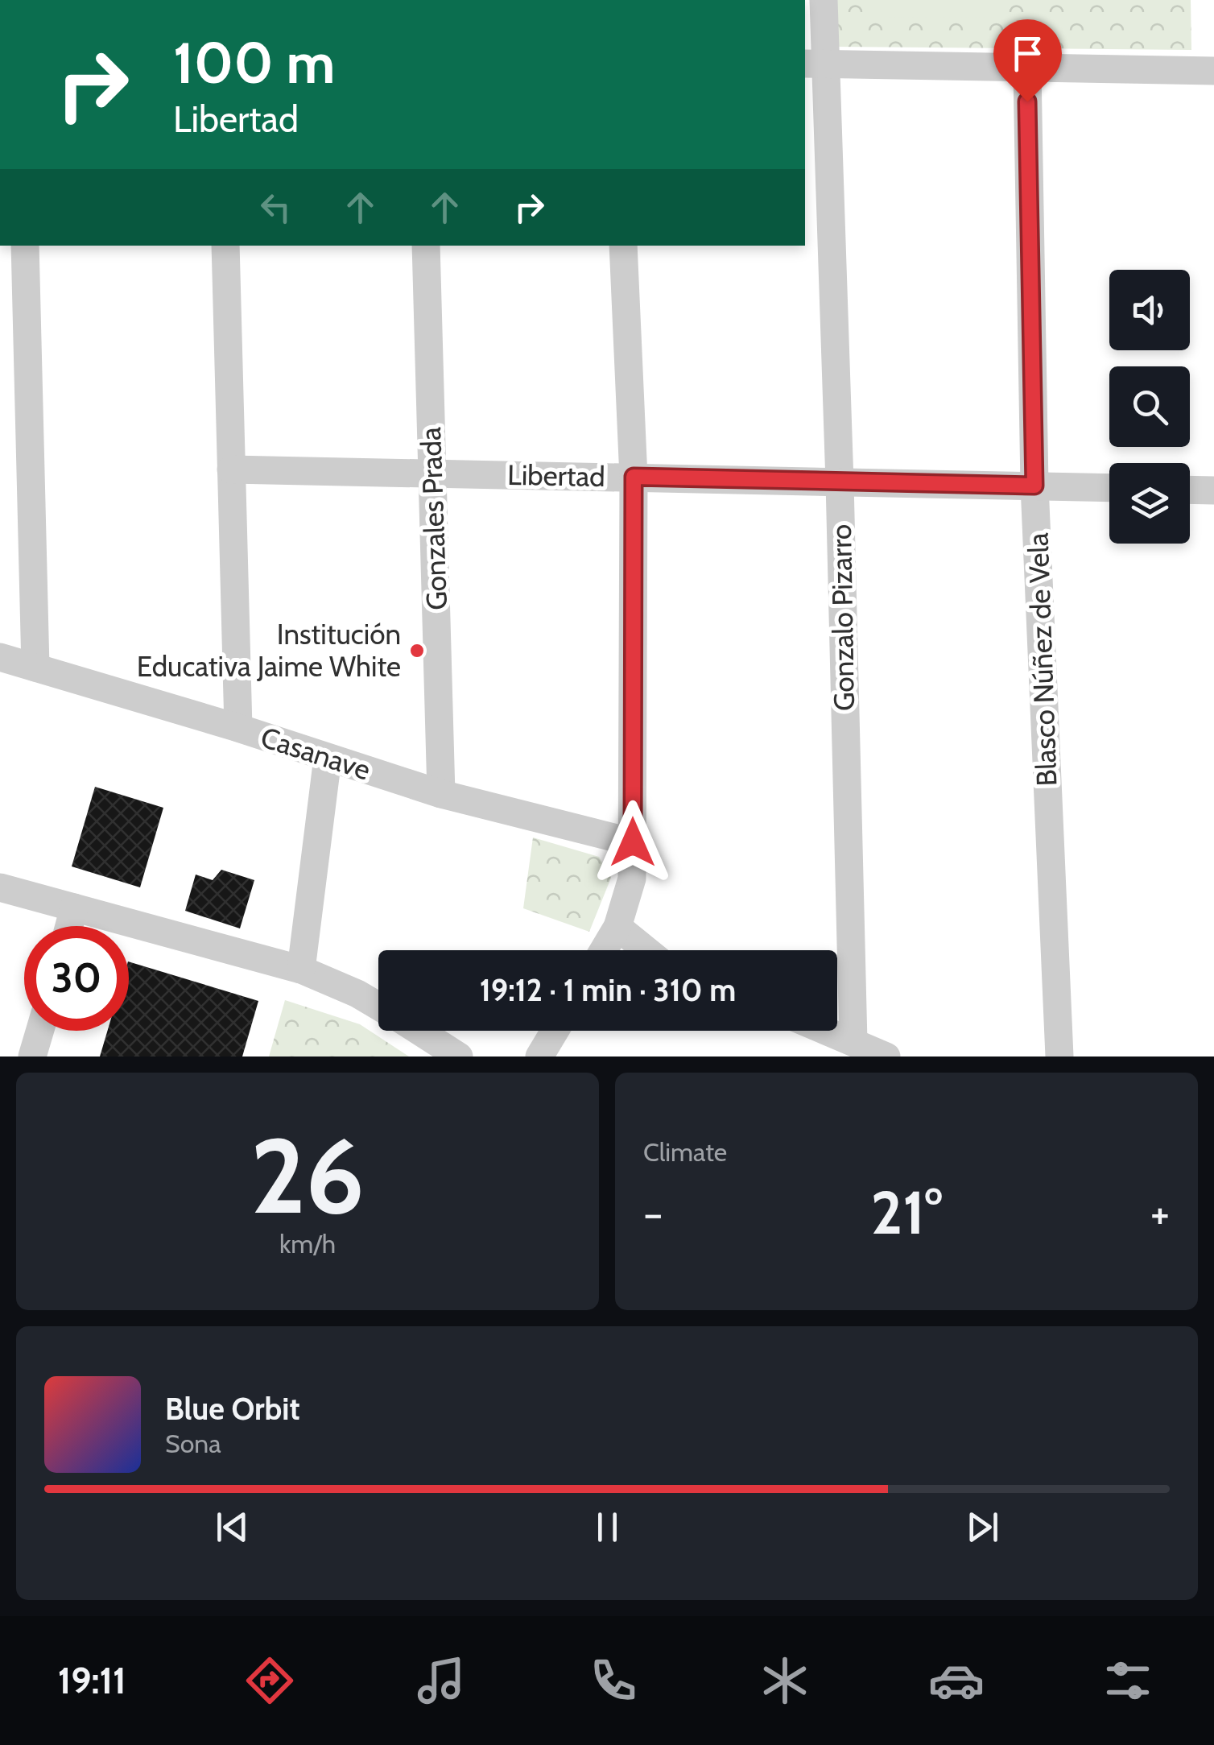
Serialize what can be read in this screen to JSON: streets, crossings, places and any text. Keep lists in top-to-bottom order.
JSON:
{
  "streets": {
    "street": [
      "Libertad",
      "Gonzales Prada",
      "Gonzalo Pizarro",
      "Blasco Núñez de Vela",
      "Casanave"
    ]
  },
  "crossings": [
    ["Libertad", "Gonzales Prada"],
    ["Libertad", "Gonzalo Pizarro"],
    ["Libertad", "Blasco Núñez de Vela"],
    ["Gonzales Prada", "Casanave"]
  ],
  "places": ["Institución Educativa Jaime White"],
  "page": {
    "turn": ["100 m", "Libertad"],
    "limit": "30",
    "trip": "19:12 · 1 min · 310 m",
    "tile": [
      ["26", "km/h"],
      "Climate"
    ],
    "heat": ["−", "21°", "+"],
    "song": ["Blue Orbit", "Sona"],
    "tabs": "19:11"
  }
}
